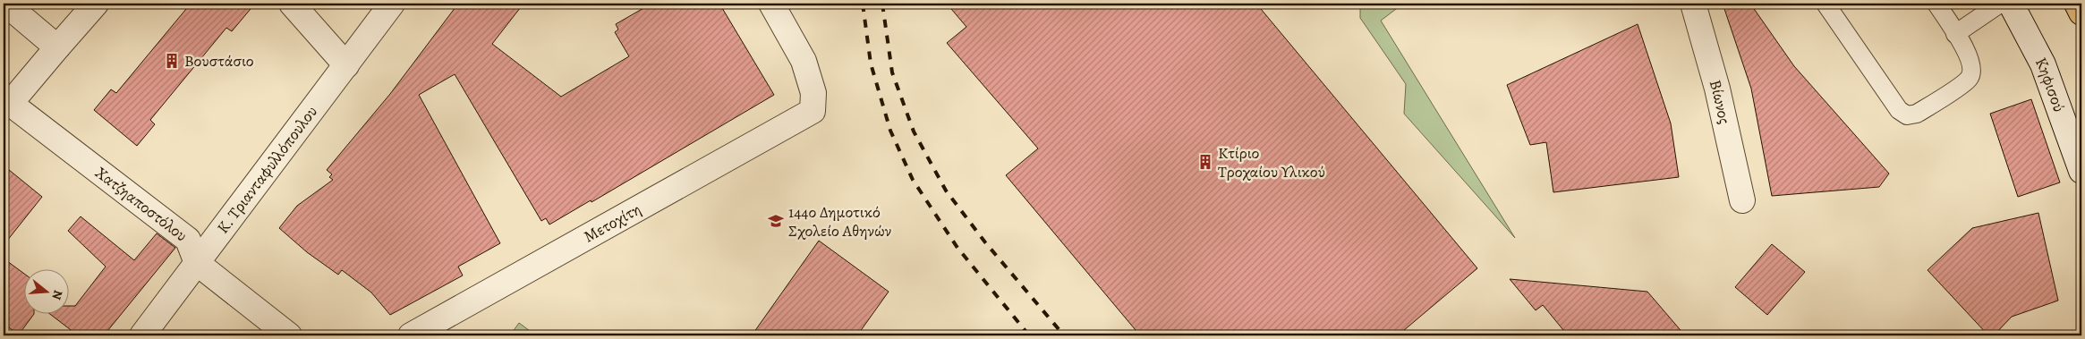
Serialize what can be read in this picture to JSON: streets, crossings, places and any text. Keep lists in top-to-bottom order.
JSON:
{
  "streets": {
    "street": [
      "Κηφισού",
      "Βίωνος",
      "Κ. Τριανταφυλλόπουλου",
      "Χατζηαποστόλου",
      "Μετοχίτη"
    ]
  },
  "crossings": [
    ["Κ. Τριανταφυλλόπουλου", "Χατζηαποστόλου"]
  ],
  "places": {
    "building": ["Βουστάσιο", "Κτίριο Τροχαίου Υλικού"],
    "school or university": ["144ο Δημοτικό Σχολείο Αθηνών"]
  },
  "north": "right"
}
